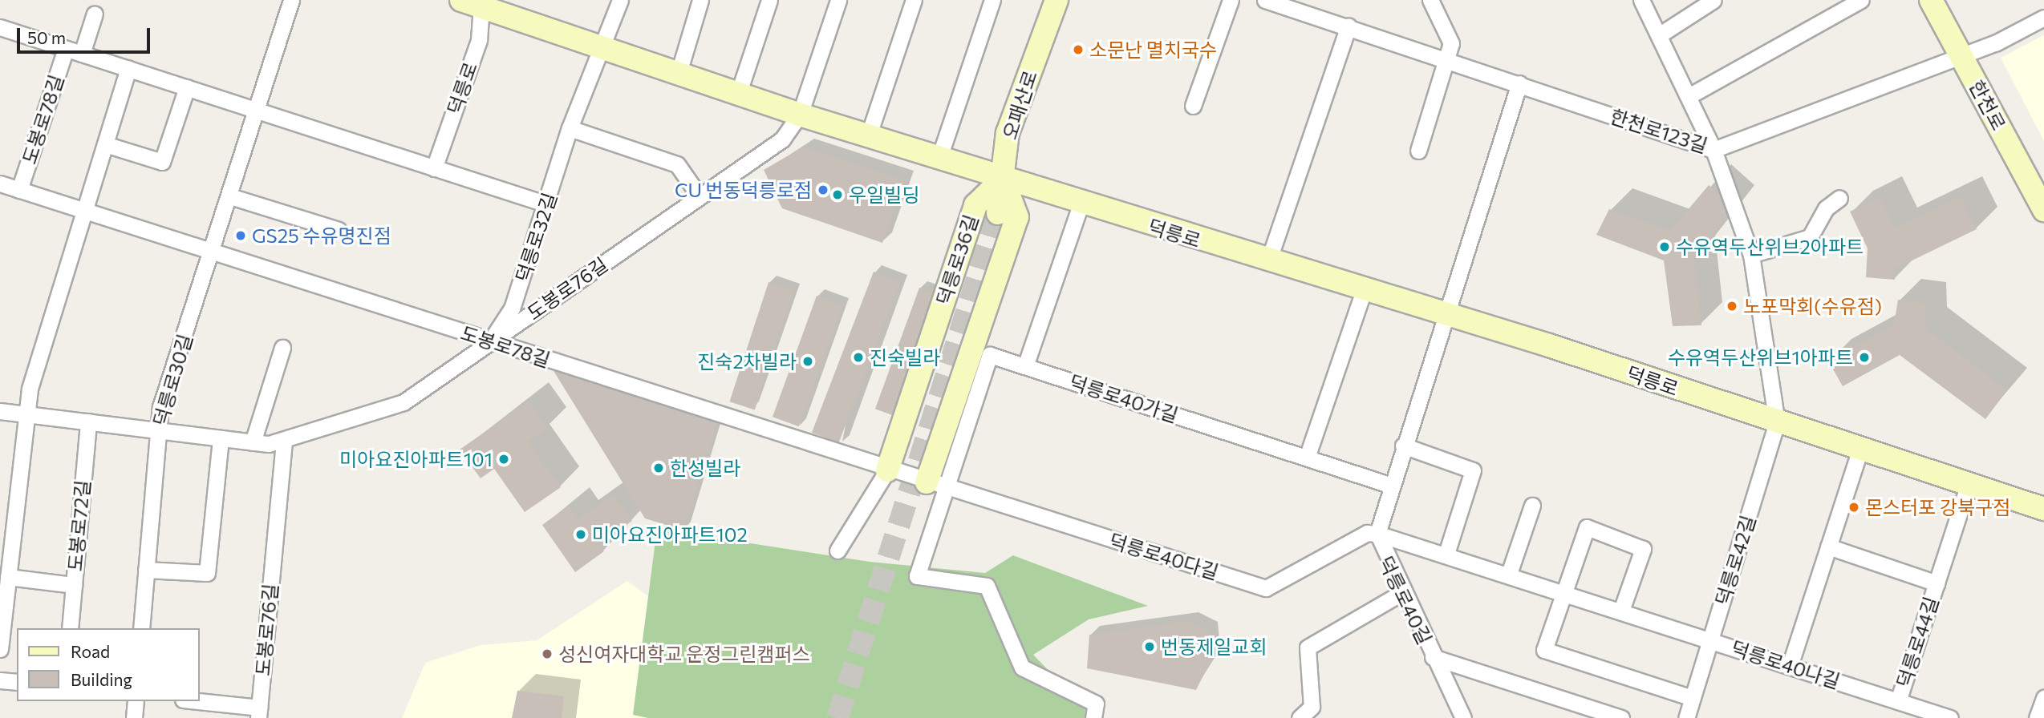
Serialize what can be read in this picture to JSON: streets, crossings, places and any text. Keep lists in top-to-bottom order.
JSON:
{
  "streets": {
    "main road": [
      "덕릉로",
      "오패산로",
      "한천로",
      "덕릉로36길"
    ],
    "street": [
      "도봉로78길",
      "한천로123길",
      "덕릉로32길",
      "도봉로76길",
      "덕릉로30길",
      "덕릉로40가길",
      "도봉로72길",
      "덕릉로40다길",
      "덕릉로42길",
      "덕릉로40길",
      "덕릉로44길",
      "덕릉로40나길"
    ]
  },
  "crossings": [
    ["덕릉로", "오패산로"],
    ["덕릉로", "덕릉로32길"],
    ["덕릉로", "덕릉로36길"],
    ["덕릉로", "도봉로76길"],
    ["덕릉로", "덕릉로42길"],
    ["덕릉로", "덕릉로40길"],
    ["덕릉로", "덕릉로44길"],
    ["오패산로", "덕릉로36길"],
    ["한천로", "한천로123길"],
    ["도봉로78길", "덕릉로32길"],
    ["도봉로78길", "덕릉로36길"],
    ["도봉로78길", "도봉로76길"],
    ["도봉로78길", "덕릉로30길"],
    ["도봉로78길", "덕릉로40가길"],
    ["도봉로78길", "덕릉로40다길"],
    ["덕릉로32길", "도봉로76길"],
    ["도봉로76길", "덕릉로30길"],
    ["도봉로76길", "도봉로72길"],
    ["덕릉로40가길", "덕릉로40다길"],
    ["덕릉로40가길", "덕릉로40길"],
    ["덕릉로40다길", "덕릉로40길"],
    ["덕릉로40다길", "덕릉로40나길"],
    ["덕릉로42길", "덕릉로40나길"],
    ["덕릉로40길", "덕릉로40나길"],
    ["덕릉로44길", "덕릉로40나길"]
  ],
  "places": [
    "소문난 멸치국수",
    "CU 번동덕릉로점",
    "우일빌딩",
    "GS25 수유명진점",
    "수유역두산위브2아파트",
    "노포막회(수유점)",
    "진숙빌라",
    "수유역두산위브1아파트",
    "진숙2차빌라",
    "미아요진아파트101",
    "한성빌라",
    "몬스터포 강북구점",
    "미아요진아파트102",
    "번동제일교회",
    "성신여자대학교 운정그린캠퍼스"
  ],
  "legend": ["Road", "Building"],
  "scale_bar": "50 m"
}
